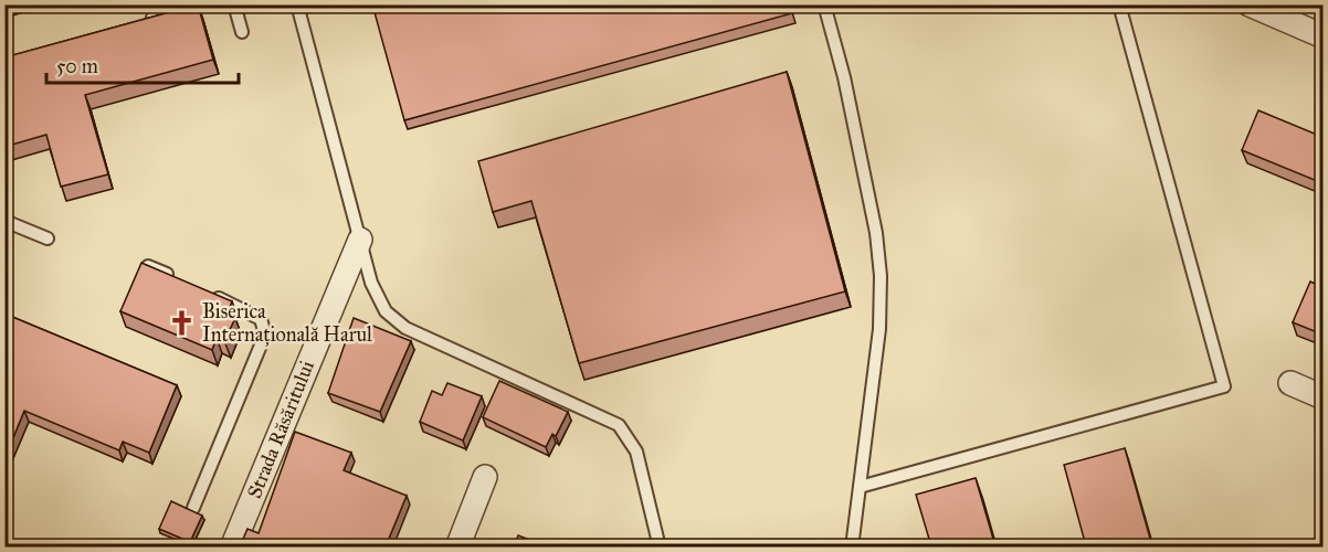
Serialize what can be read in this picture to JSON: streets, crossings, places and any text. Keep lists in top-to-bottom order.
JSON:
{
  "streets": {
    "street": ["Strada Răsăritului"]
  },
  "places": {
    "church": ["Biserica Internațională Harul"]
  },
  "scale_bar": "50 m"
}
